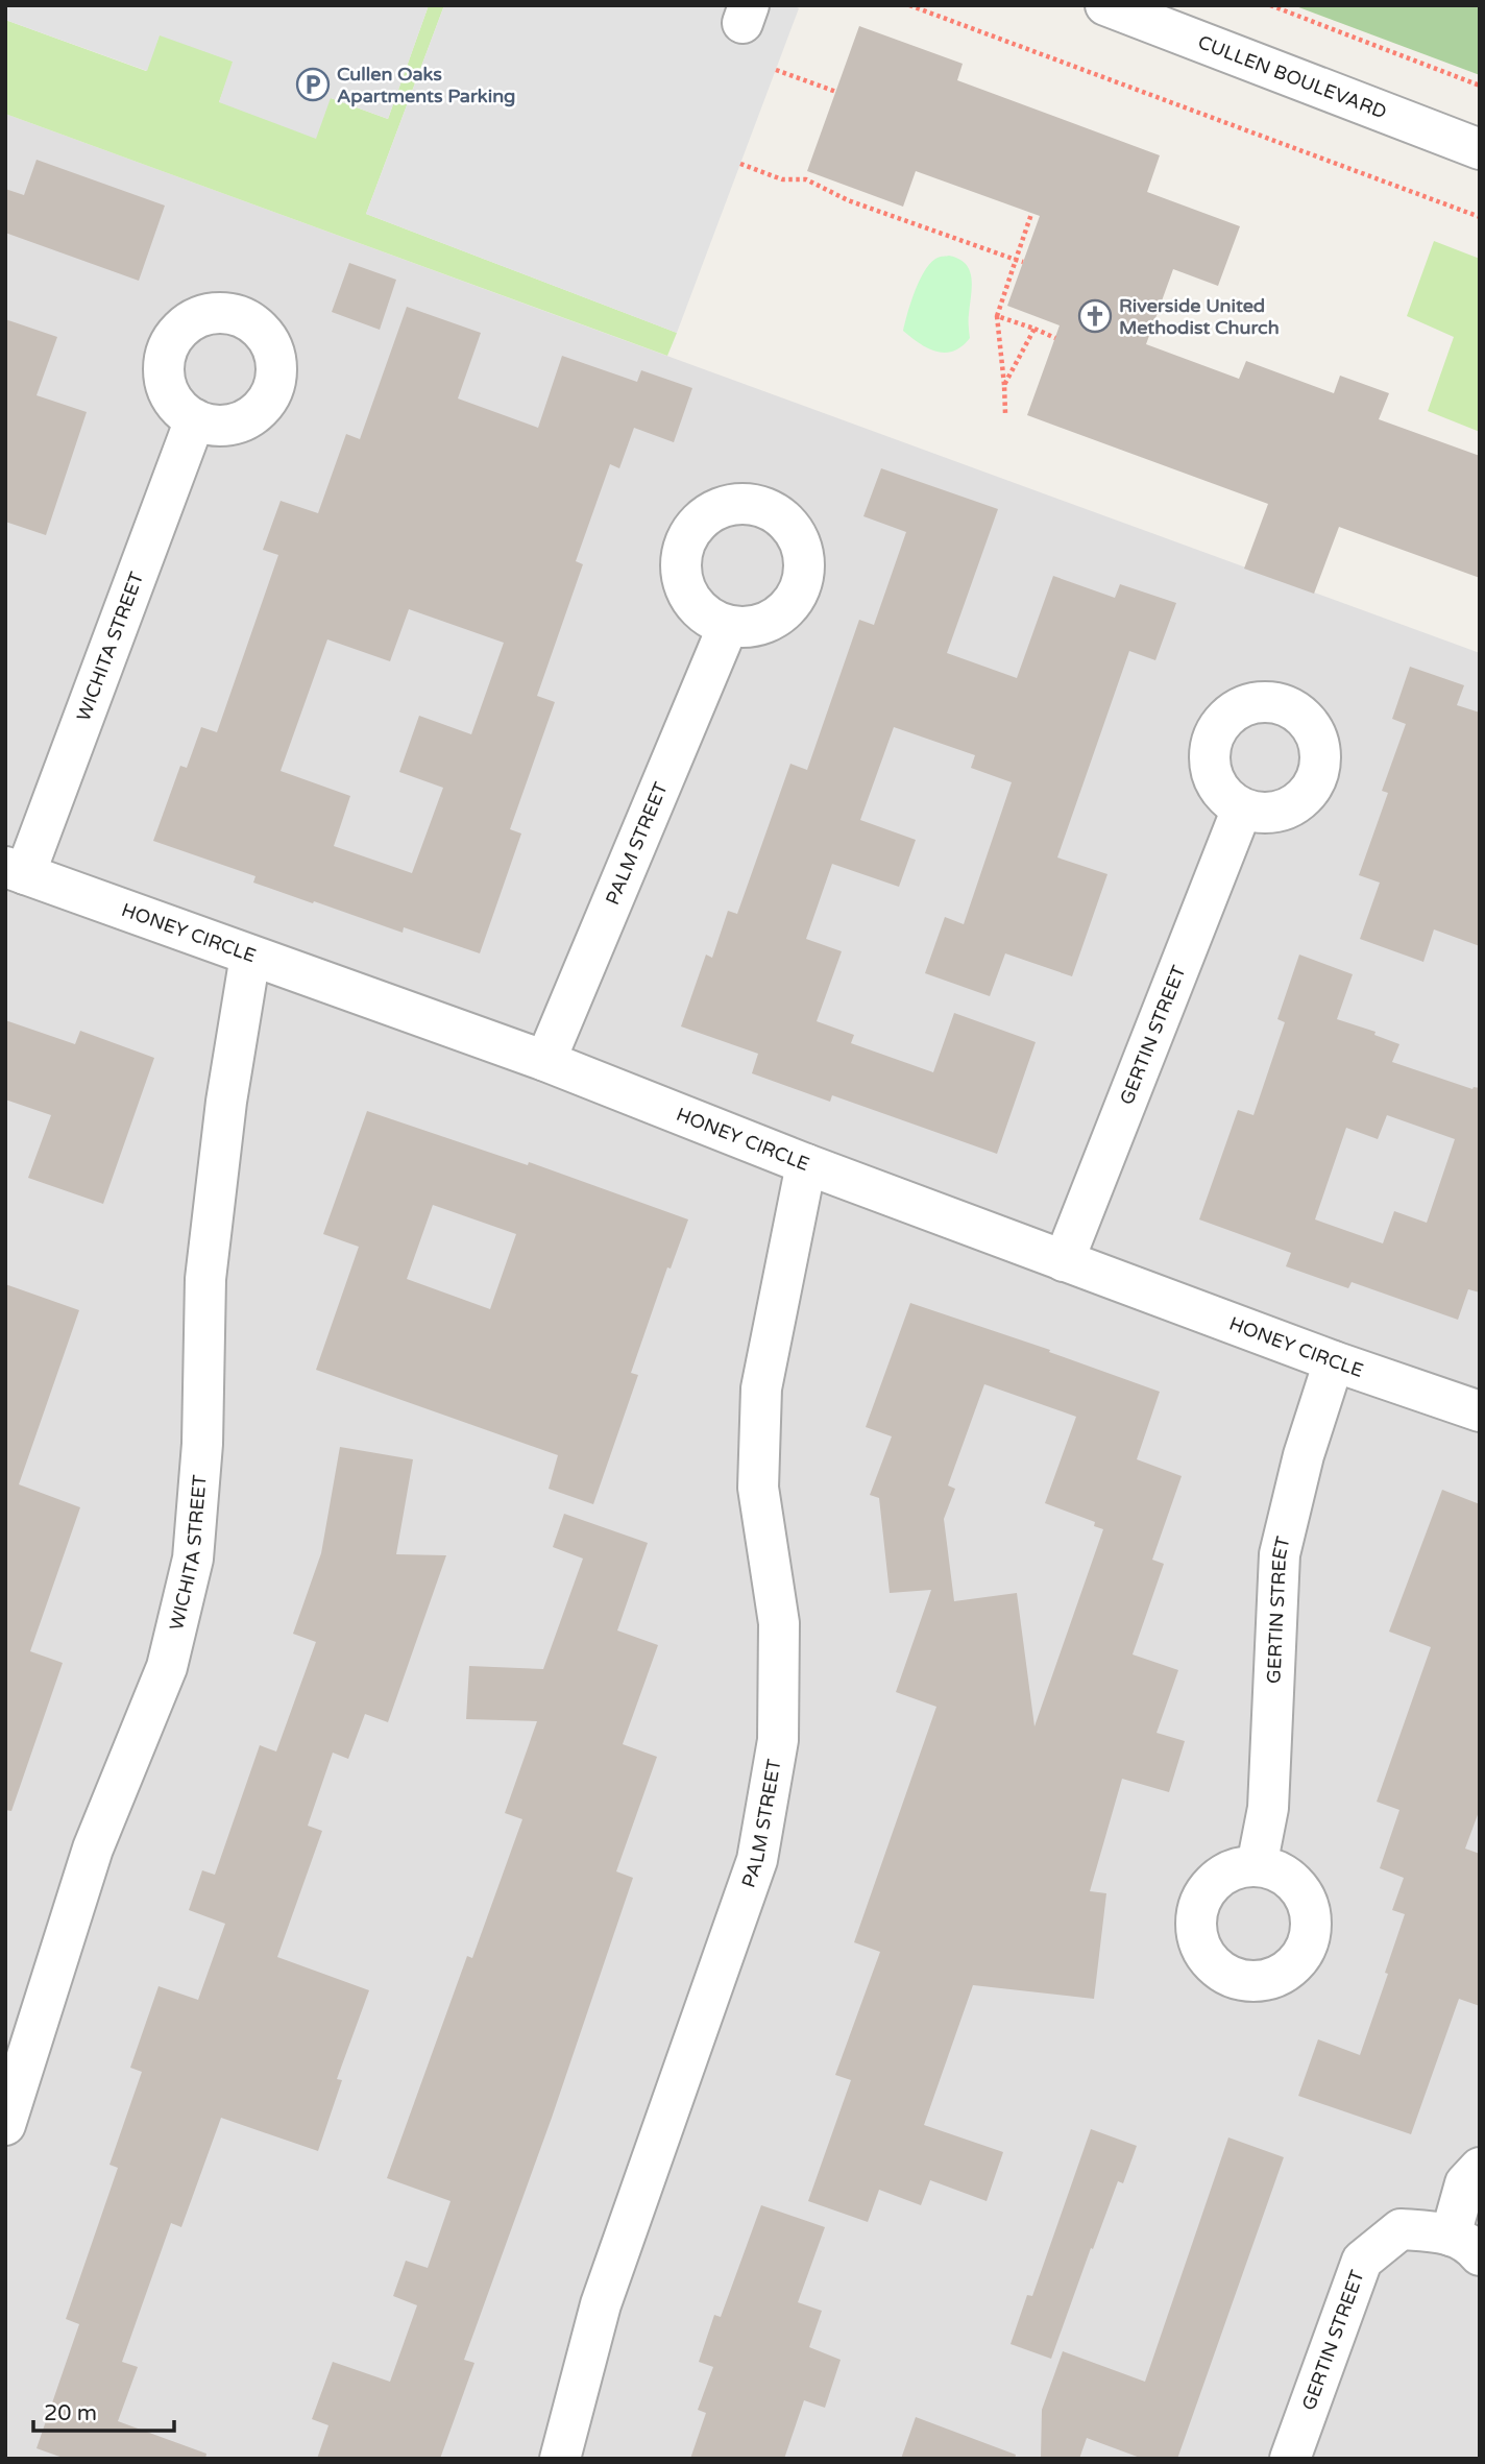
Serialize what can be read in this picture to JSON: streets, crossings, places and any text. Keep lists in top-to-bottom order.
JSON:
{
  "streets": {
    "street": [
      "CULLEN BOULEVARD",
      "WICHITA STREET",
      "PALM STREET",
      "HONEY CIRCLE",
      "GERTIN STREET"
    ]
  },
  "crossings": [
    ["WICHITA STREET", "HONEY CIRCLE"],
    ["PALM STREET", "HONEY CIRCLE"],
    ["HONEY CIRCLE", "GERTIN STREET"]
  ],
  "places": {
    "parking": ["Cullen Oaks Apartments Parking"],
    "church": ["Riverside United Methodist Church"]
  },
  "scale_bar": "20 m"
}
